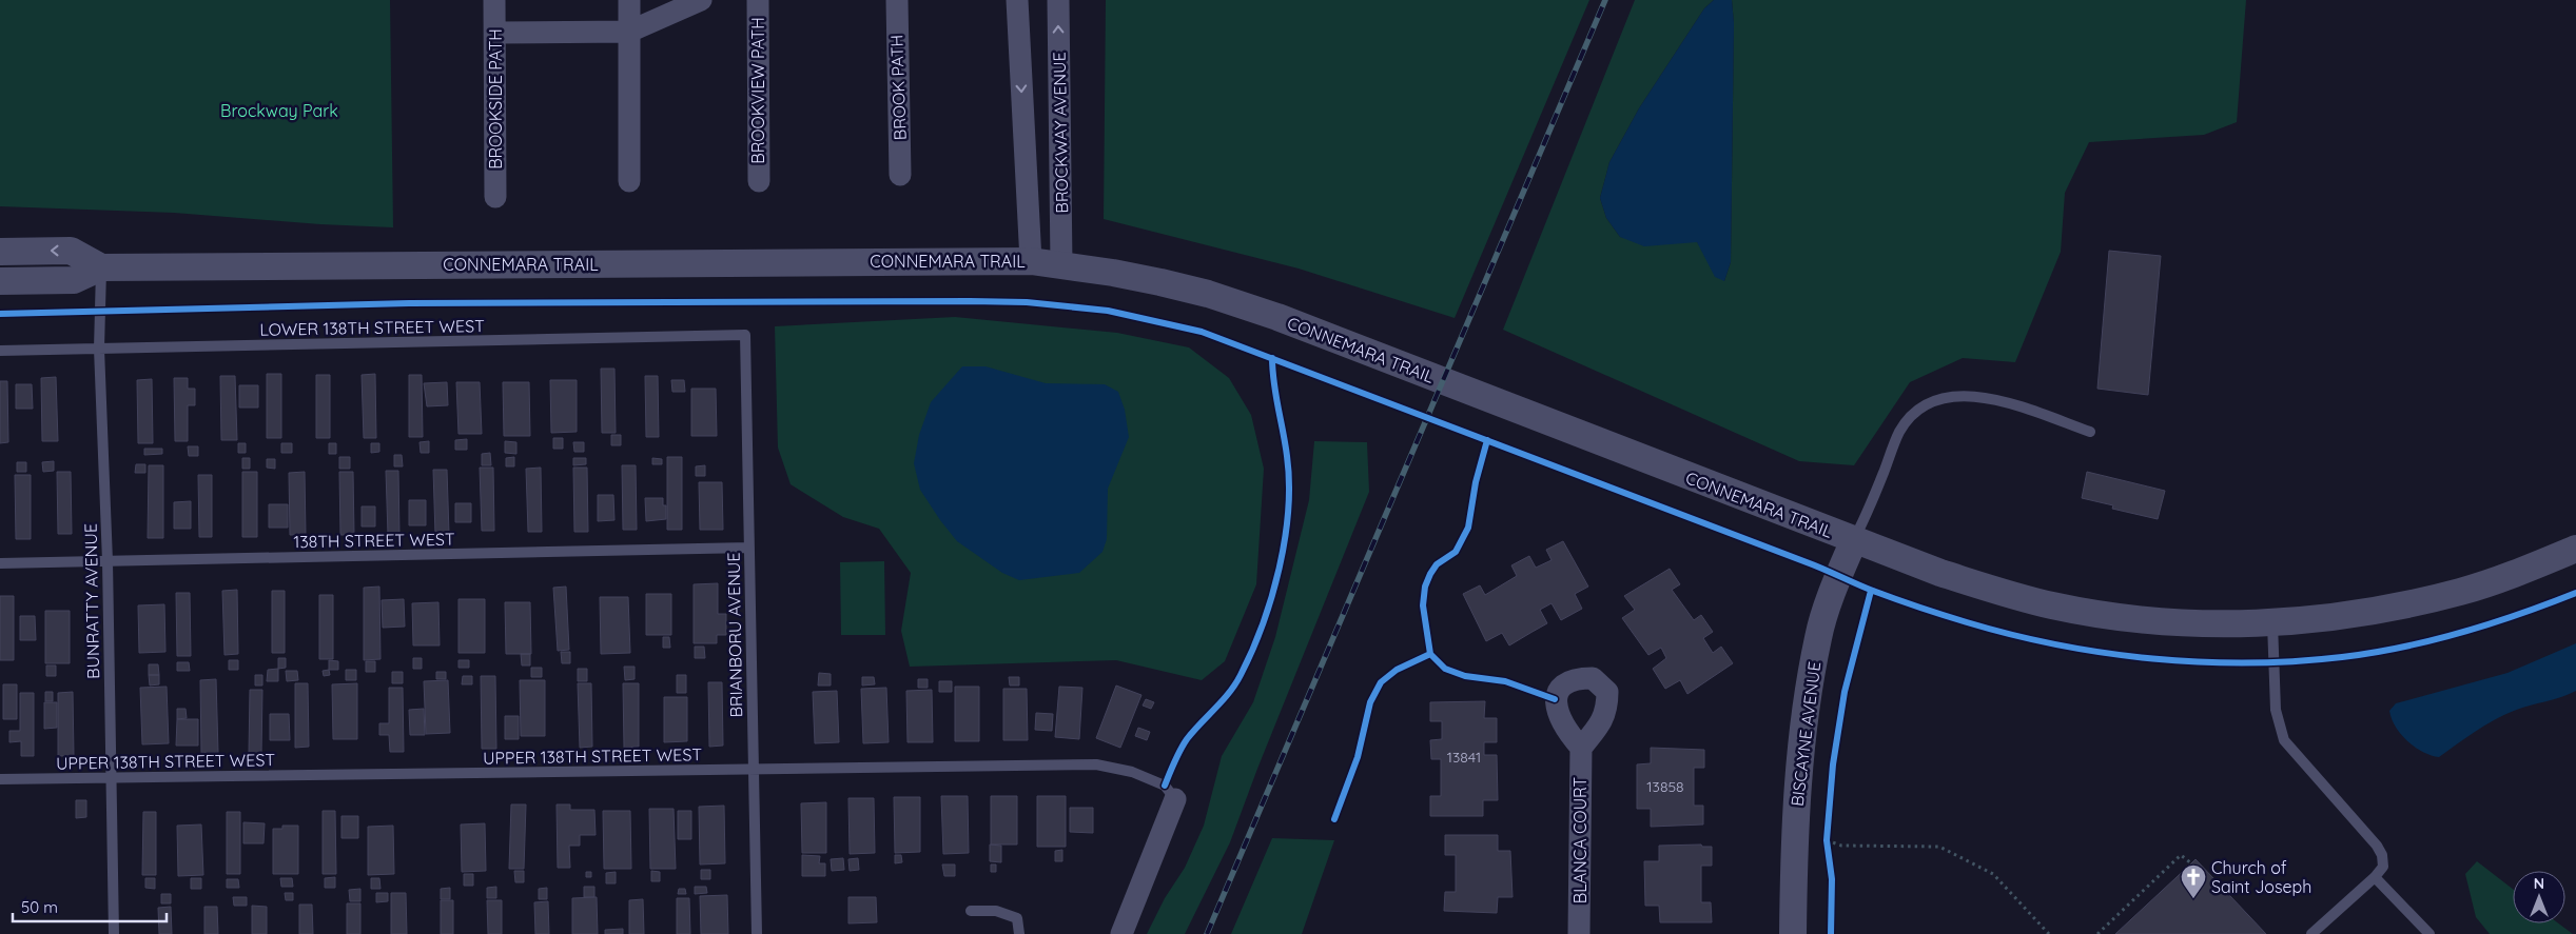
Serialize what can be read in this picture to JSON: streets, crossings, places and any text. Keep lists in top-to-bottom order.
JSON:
{
  "streets": {
    "street": [
      "BROOK PATH",
      "BROOKVIEW PATH",
      "BROOKSIDE PATH",
      "BROCKWAY AVENUE",
      "CONNEMARA TRAIL",
      "BISCAYNE AVENUE",
      "BLANCA COURT"
    ],
    "lane": [
      "LOWER 138TH STREET WEST",
      "138TH STREET WEST",
      "BUNRATTY AVENUE",
      "BRIANBORU AVENUE",
      "UPPER 138TH STREET WEST"
    ]
  },
  "crossings": [
    ["BROCKWAY AVENUE", "CONNEMARA TRAIL"],
    ["CONNEMARA TRAIL", "BUNRATTY AVENUE"],
    ["CONNEMARA TRAIL", "BISCAYNE AVENUE"],
    ["LOWER 138TH STREET WEST", "BUNRATTY AVENUE"],
    ["LOWER 138TH STREET WEST", "BRIANBORU AVENUE"],
    ["138TH STREET WEST", "BUNRATTY AVENUE"],
    ["138TH STREET WEST", "BRIANBORU AVENUE"],
    ["BUNRATTY AVENUE", "UPPER 138TH STREET WEST"],
    ["BRIANBORU AVENUE", "UPPER 138TH STREET WEST"]
  ],
  "parks": ["Brockway Park"],
  "places": {
    "church": ["Church of Saint Joseph"]
  },
  "house_numbers": ["13841", "13858"],
  "scale_bar": "50 m",
  "north": "top"
}
